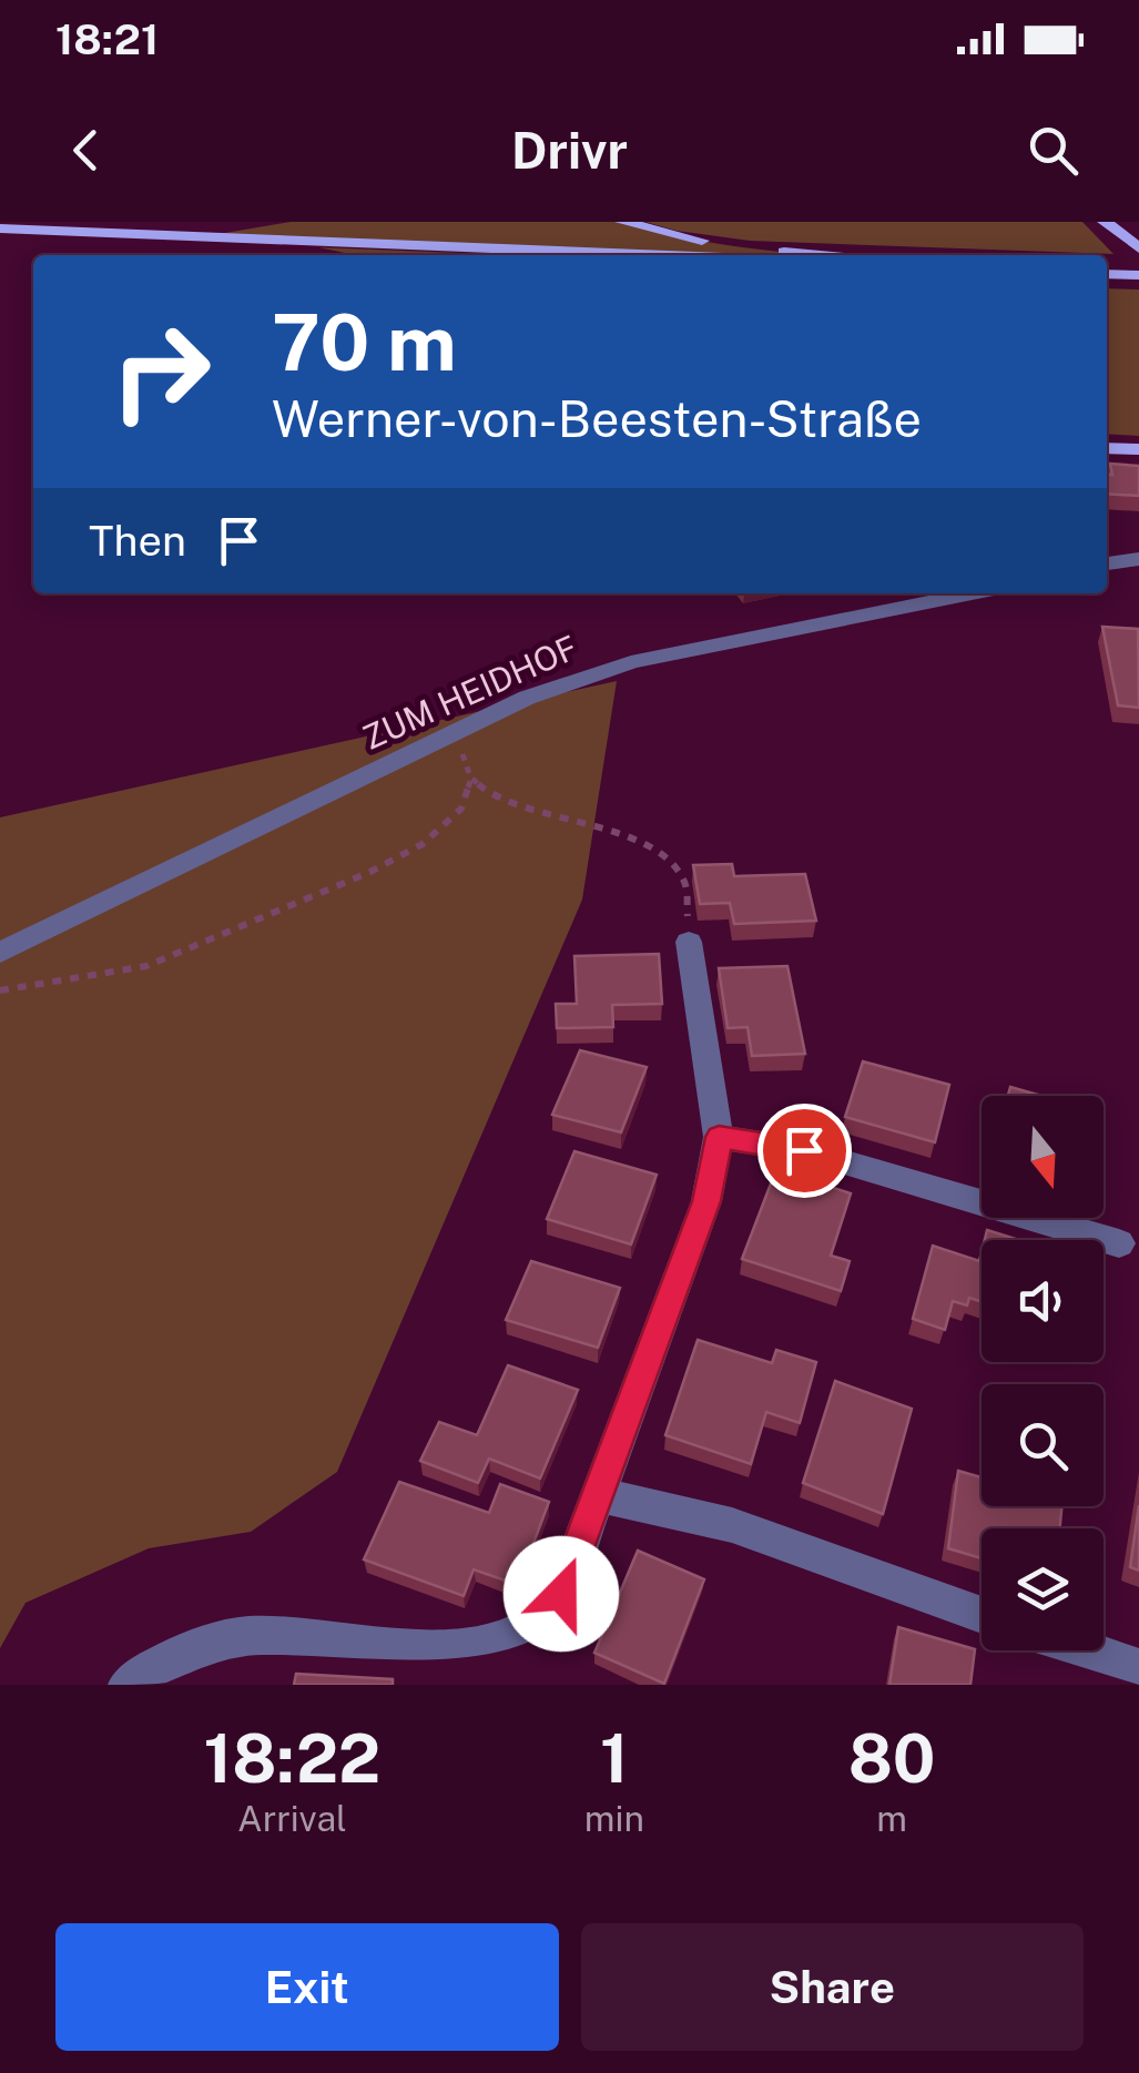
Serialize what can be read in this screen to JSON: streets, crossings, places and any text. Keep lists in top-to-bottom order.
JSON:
{
  "streets": {
    "street": ["ZUM HEIDHOF"]
  },
  "north": "bottom",
  "page": {
    "status": "18:21",
    "header": "Drivr",
    "turn": ["70 m", "Werner-von-Beesten-Straße"],
    "then": "Then",
    "eta": [
      "18:22",
      "Arrival",
      "1",
      "min",
      "80",
      "m"
    ],
    "buttons": ["Exit", "Share"]
  }
}
